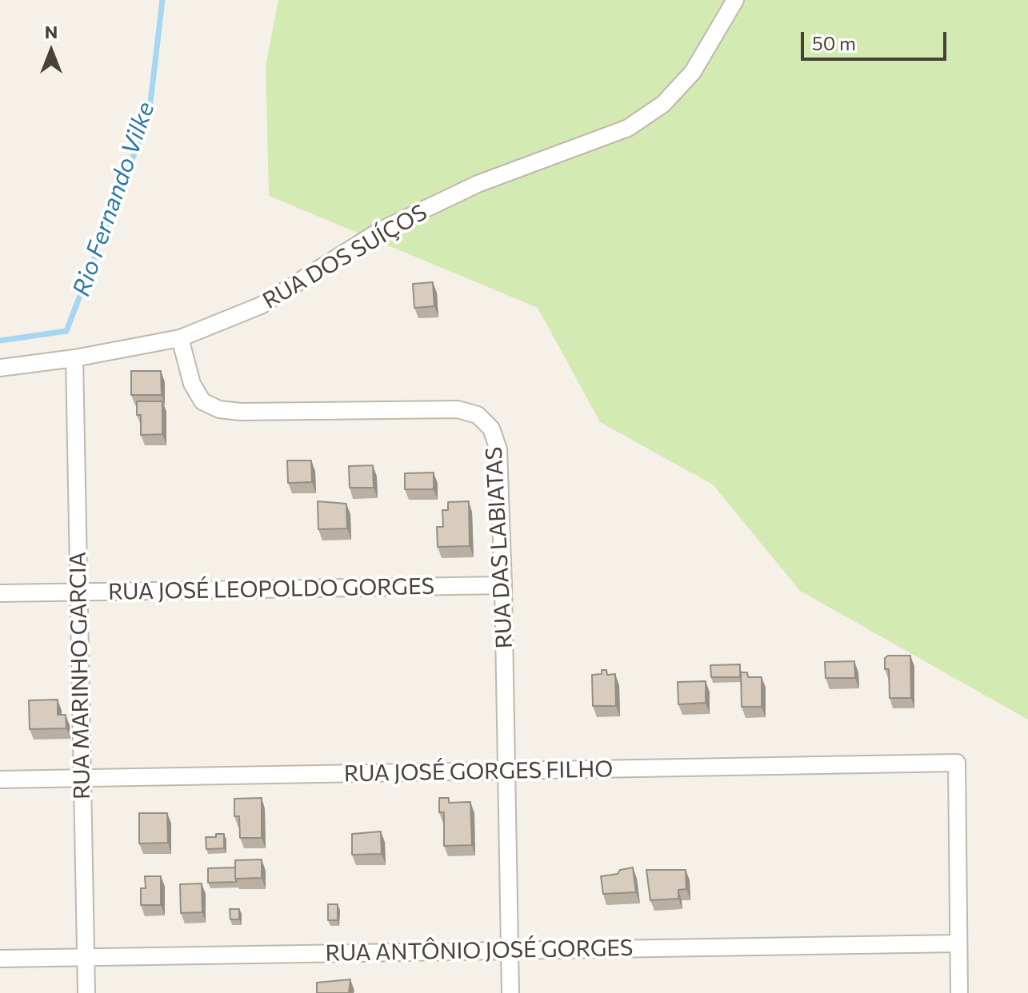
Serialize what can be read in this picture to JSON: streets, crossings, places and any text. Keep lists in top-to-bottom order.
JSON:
{
  "streets": {
    "street": [
      "RUA DOS SUÍÇOS",
      "RUA DAS LABIATAS",
      "RUA JOSÉ LEOPOLDO GORGES",
      "RUA MARINHO GARCIA",
      "RUA JOSÉ GORGES FILHO",
      "RUA ANTÔNIO JOSÉ GORGES"
    ]
  },
  "crossings": [
    ["RUA DOS SUÍÇOS", "RUA DAS LABIATAS"],
    ["RUA DOS SUÍÇOS", "RUA MARINHO GARCIA"],
    ["RUA DAS LABIATAS", "RUA JOSÉ LEOPOLDO GORGES"],
    ["RUA DAS LABIATAS", "RUA JOSÉ GORGES FILHO"],
    ["RUA DAS LABIATAS", "RUA ANTÔNIO JOSÉ GORGES"],
    ["RUA JOSÉ LEOPOLDO GORGES", "RUA MARINHO GARCIA"],
    ["RUA MARINHO GARCIA", "RUA JOSÉ GORGES FILHO"],
    ["RUA MARINHO GARCIA", "RUA ANTÔNIO JOSÉ GORGES"],
    ["RUA JOSÉ GORGES FILHO", "RUA ANTÔNIO JOSÉ GORGES"]
  ],
  "water": ["Rio Fernando Vilke"],
  "scale_bar": "50 m",
  "north": "top"
}
